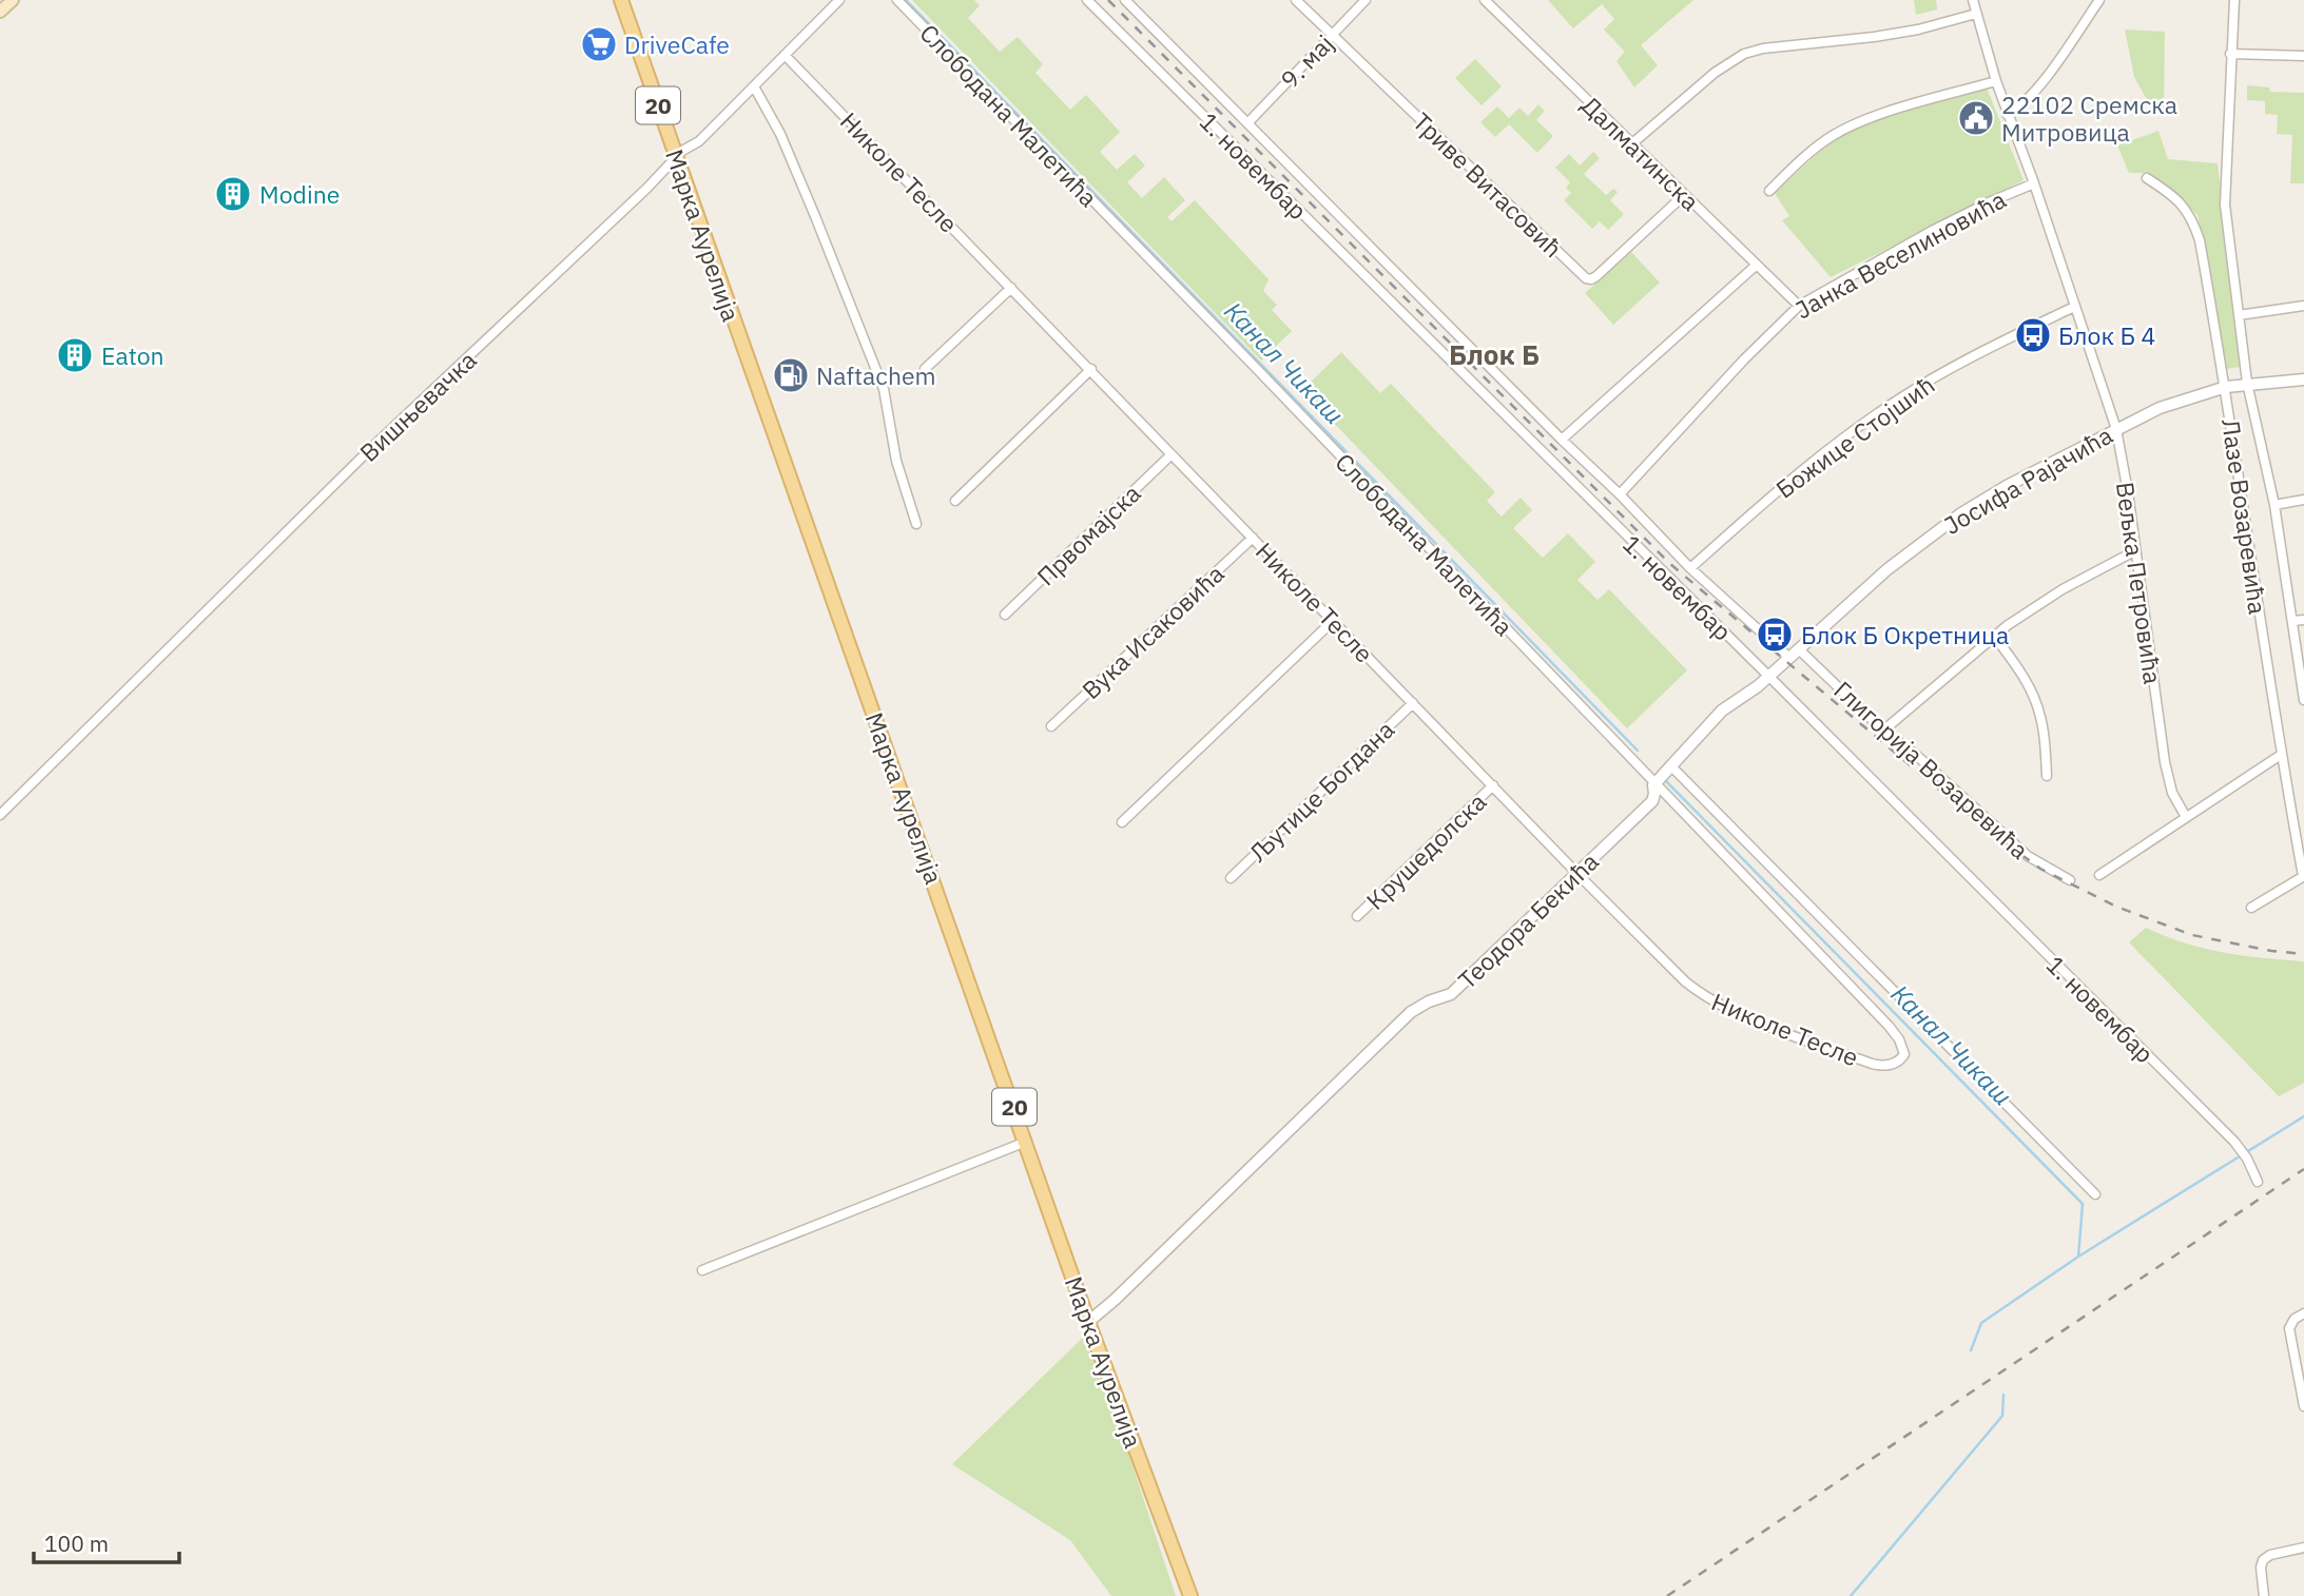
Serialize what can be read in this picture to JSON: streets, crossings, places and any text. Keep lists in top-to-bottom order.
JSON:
{
  "streets": {
    "main road": ["20", "Марка Аурелија"],
    "street": [
      "9. мај",
      "Слободана Малетића",
      "Далматинска",
      "1. новембар",
      "Николе Тесле",
      "Триве Витасовић",
      "Јанка Веселиновића",
      "Вишњевачка",
      "Божице Стојшић",
      "Јосифа Рајачића",
      "Лазе Возаревића",
      "Првомајска",
      "Вељка Петровића",
      "Вука Исаковића",
      "Глигорија Возаревића",
      "Љутице Богдана",
      "Крушедолска",
      "Теодора Бекића"
    ]
  },
  "crossings": [
    ["9. мај", "1. новембар"],
    ["9. мај", "Триве Витасовић"],
    ["Слободана Малетића", "Николе Тесле"],
    ["Слободана Малетића", "Теодора Бекића"],
    ["Далматинска", "Триве Витасовић"],
    ["Далматинска", "Јанка Веселиновића"],
    ["1. новембар", "Јанка Веселиновића"],
    ["1. новембар", "Божице Стојшић"],
    ["1. новембар", "Јосифа Рајачића"],
    ["1. новембар", "Теодора Бекића"],
    ["Николе Тесле", "Вишњевачка"],
    ["Николе Тесле", "Првомајска"],
    ["Николе Тесле", "Вука Исаковића"],
    ["Николе Тесле", "Љутице Богдана"],
    ["Николе Тесле", "Крушедолска"],
    ["Николе Тесле", "Теодора Бекића"],
    ["Марка Аурелија", "Вишњевачка"],
    ["Марка Аурелија", "Теодора Бекића"],
    ["Јанка Веселиновића", "Вељка Петровића"],
    ["Божице Стојшић", "Вељка Петровића"],
    ["Јосифа Рајачића", "Лазе Возаревића"],
    ["Јосифа Рајачића", "Вељка Петровића"],
    ["Јосифа Рајачића", "Глигорија Возаревића"],
    ["Јосифа Рајачића", "Теодора Бекића"]
  ],
  "districts": ["Блок Б"],
  "water": ["Канал Чикаш"],
  "places": {
    "supermarket": ["DriveCafe"],
    "public building": ["22102 Сремска Митровица"],
    "building": ["Modine", "Eaton"],
    "bus stop": ["Блок Б 4", "Блок Б Окретница"],
    "fuel station": ["Naftachem"]
  },
  "scale_bar": "100 m"
}
